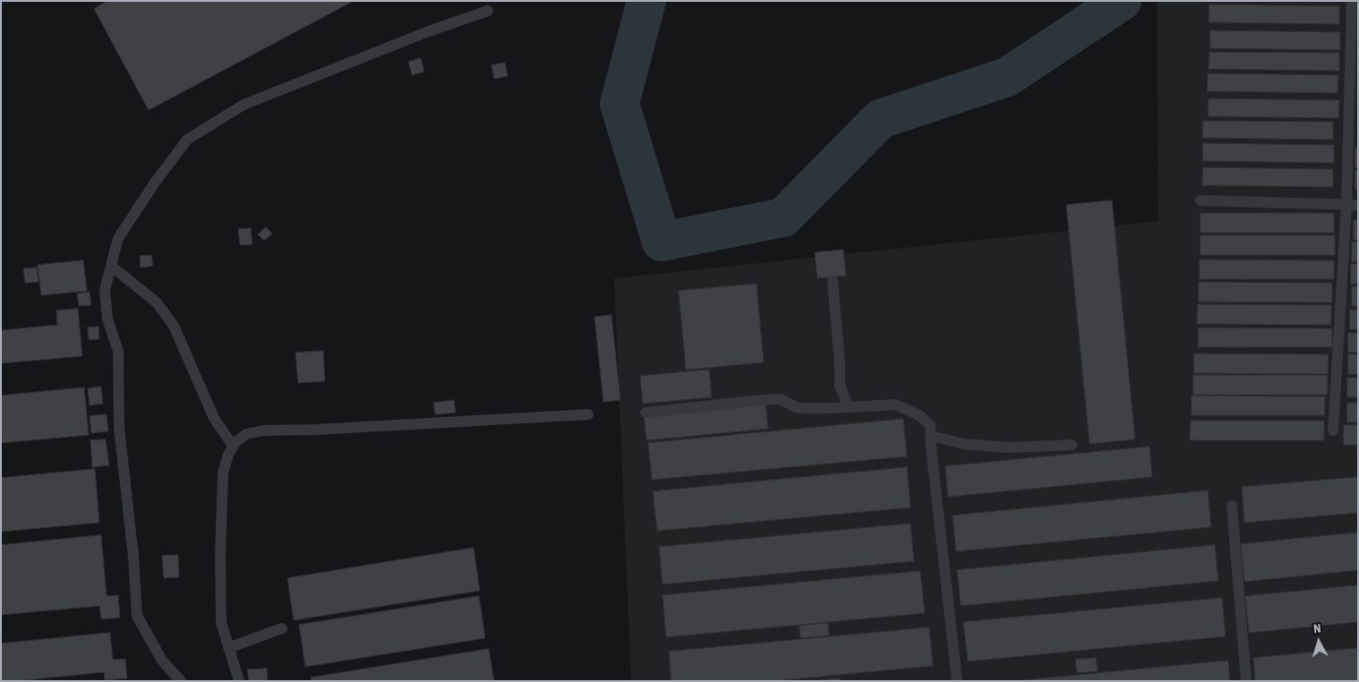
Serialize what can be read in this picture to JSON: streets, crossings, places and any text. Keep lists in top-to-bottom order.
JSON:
{
  "north": "top"
}
